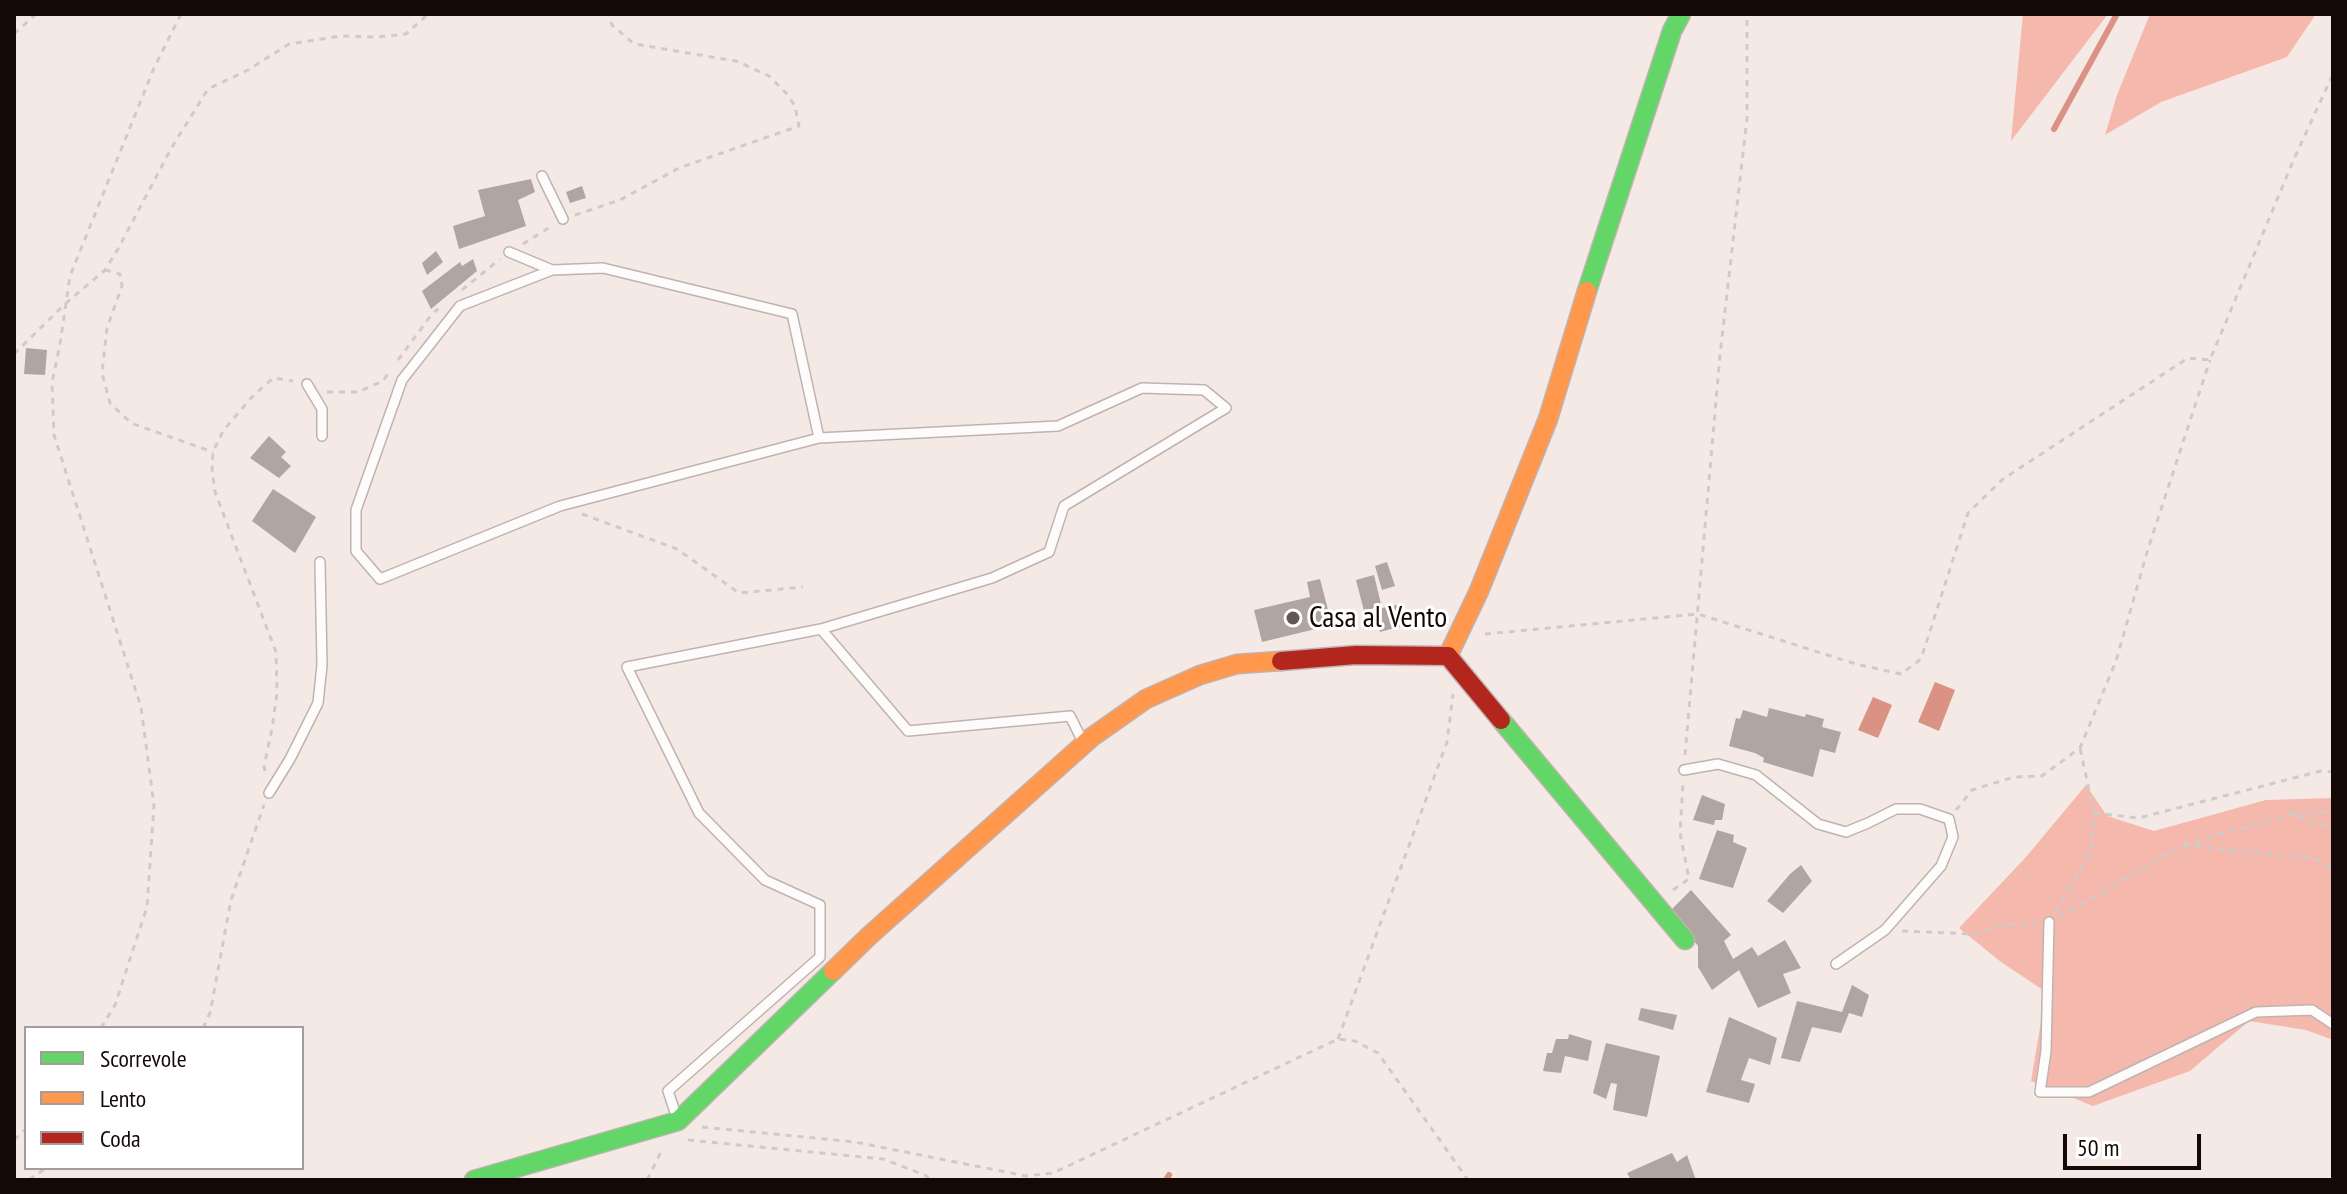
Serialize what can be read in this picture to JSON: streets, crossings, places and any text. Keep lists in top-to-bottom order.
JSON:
{
  "places": ["Casa al Vento"],
  "legend": ["Scorrevole", "Lento", "Coda"],
  "scale_bar": "50 m"
}
